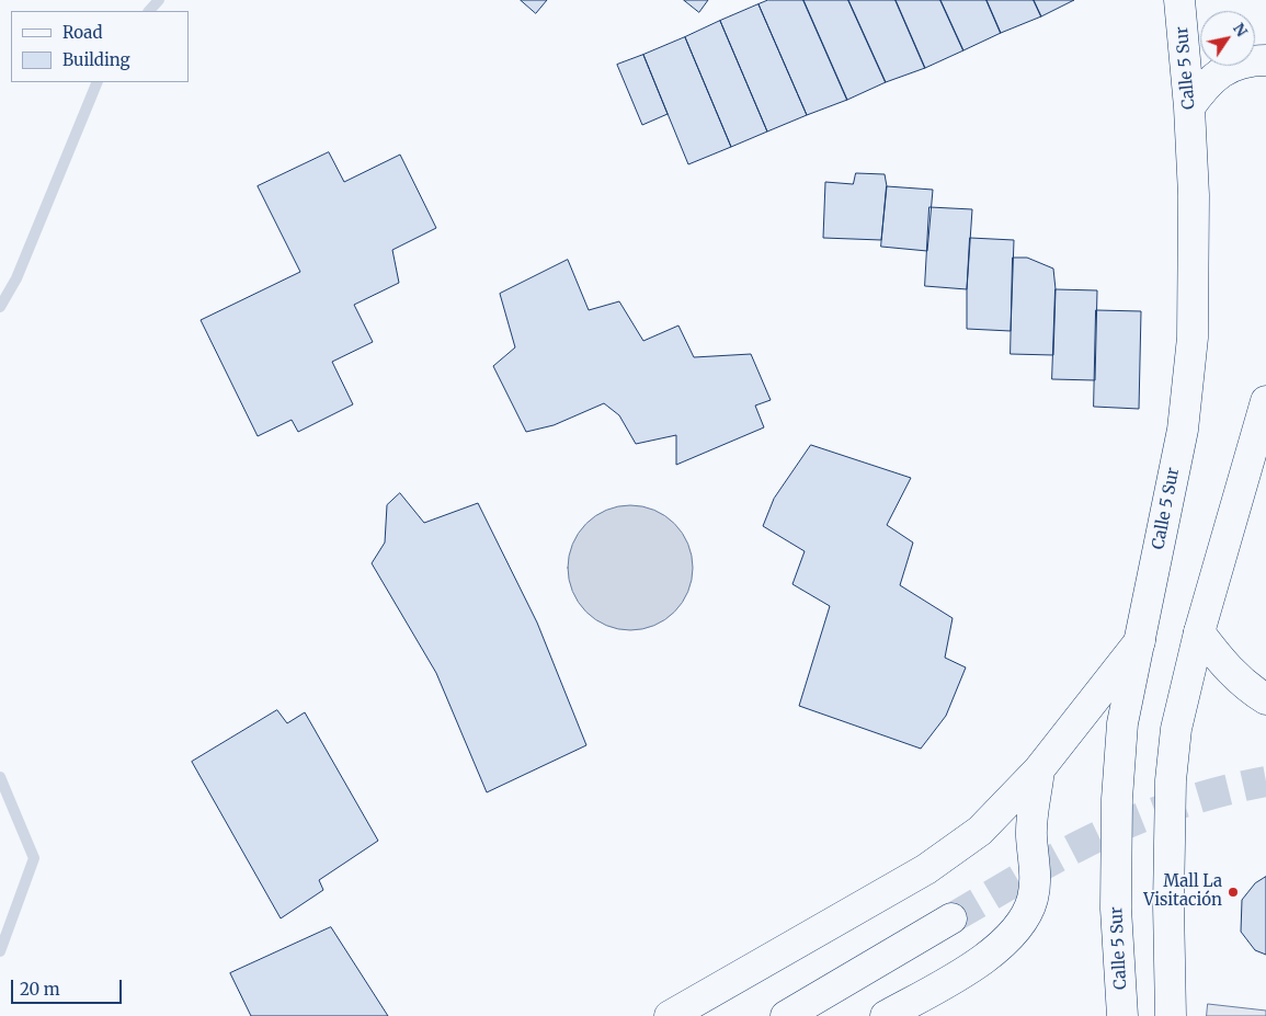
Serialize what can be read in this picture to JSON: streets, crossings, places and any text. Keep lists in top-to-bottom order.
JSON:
{
  "streets": {
    "street": ["Calle 5 Sur"]
  },
  "places": ["Mall La Visitación"],
  "legend": ["Road", "Building"],
  "scale_bar": "20 m",
  "north": "top right"
}
